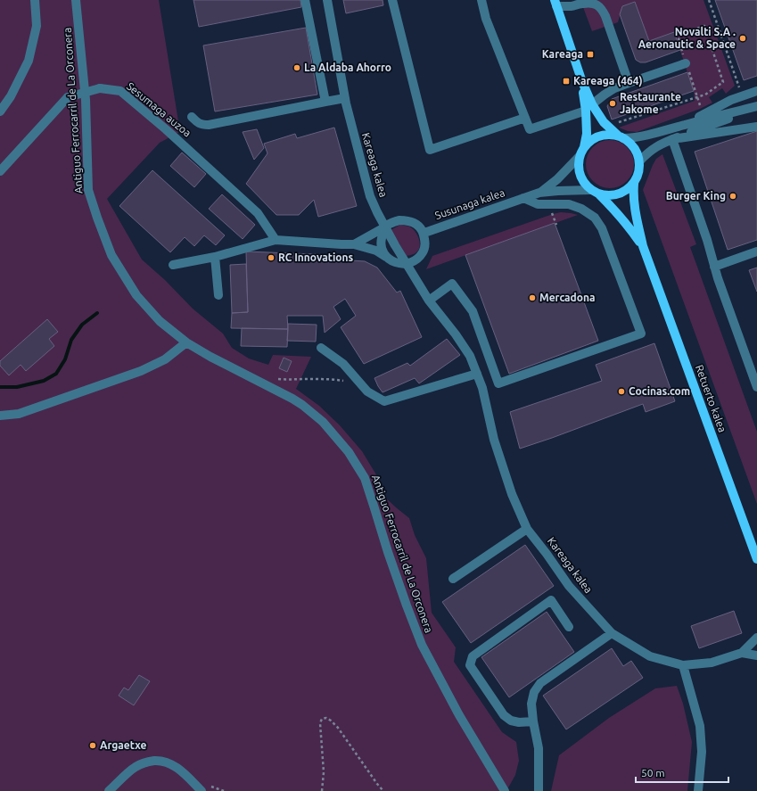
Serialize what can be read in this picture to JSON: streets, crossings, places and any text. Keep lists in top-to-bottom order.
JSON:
{
  "streets": {
    "main road": ["Retuerto kalea"],
    "street": [
      "Sesumaga auzoa",
      "Antiguo Ferrocarril de La Orconera",
      "Kareaga kalea",
      "Susunaga kalea"
    ]
  },
  "places": {
    "other": [
      "Novalti S.A . Aeronautic & Space",
      "La Aldaba Ahorro",
      "Restaurante Jakome",
      "Burger King",
      "RC Innovations",
      "Mercadona",
      "Cocinas.com",
      "Argaetxe"
    ],
    "transit": ["Kareaga", "Kareaga (464)"]
  },
  "scale_bar": "50 m"
}
